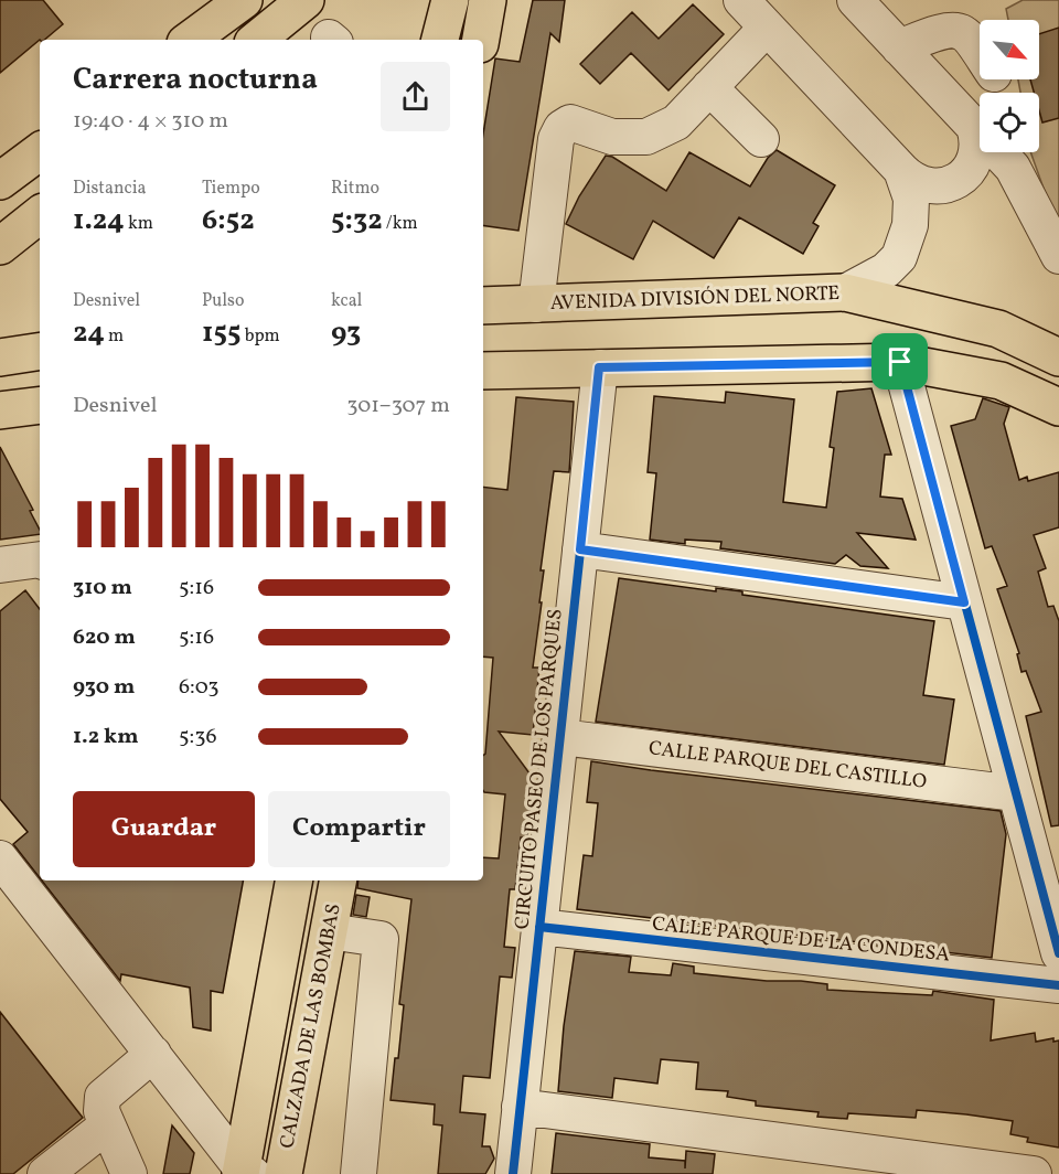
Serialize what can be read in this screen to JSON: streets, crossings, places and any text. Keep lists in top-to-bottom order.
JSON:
{
  "streets": {
    "main road": ["AVENIDA DIVISIÓN DEL NORTE", "CALZADA DE LAS BOMBAS"],
    "street": ["CALLE PARQUE DEL CASTILLO", "CIRCUITO PASEO DE LOS PARQUES", "CALLE PARQUE DE LA CONDESA"]
  },
  "crossings": [
    ["CALLE PARQUE DEL CASTILLO", "CIRCUITO PASEO DE LOS PARQUES"],
    ["CIRCUITO PASEO DE LOS PARQUES", "CALLE PARQUE DE LA CONDESA"]
  ],
  "north": "bottom right",
  "page": {
    "heading": ["Carrera nocturna", "19:40 · 4 × 310 m"],
    "stats": [
      ["Distancia", "1.24 km"],
      ["Tiempo", "6:52"],
      ["Ritmo", "5:32 /km"],
      ["Desnivel", "24 m"],
      ["Pulso", "155 bpm"],
      ["kcal", "93"]
    ],
    "chart": ["Desnivel", "301–307 m"],
    "list": [
      {
        "name": "310 m",
        "note": "5:16"
      },
      {
        "name": "620 m",
        "note": "5:16"
      },
      {
        "name": "930 m",
        "note": "6:03"
      },
      {
        "name": "1.2 km",
        "note": "5:36"
      }
    ],
    "buttons": ["Guardar", "Compartir"]
  }
}
